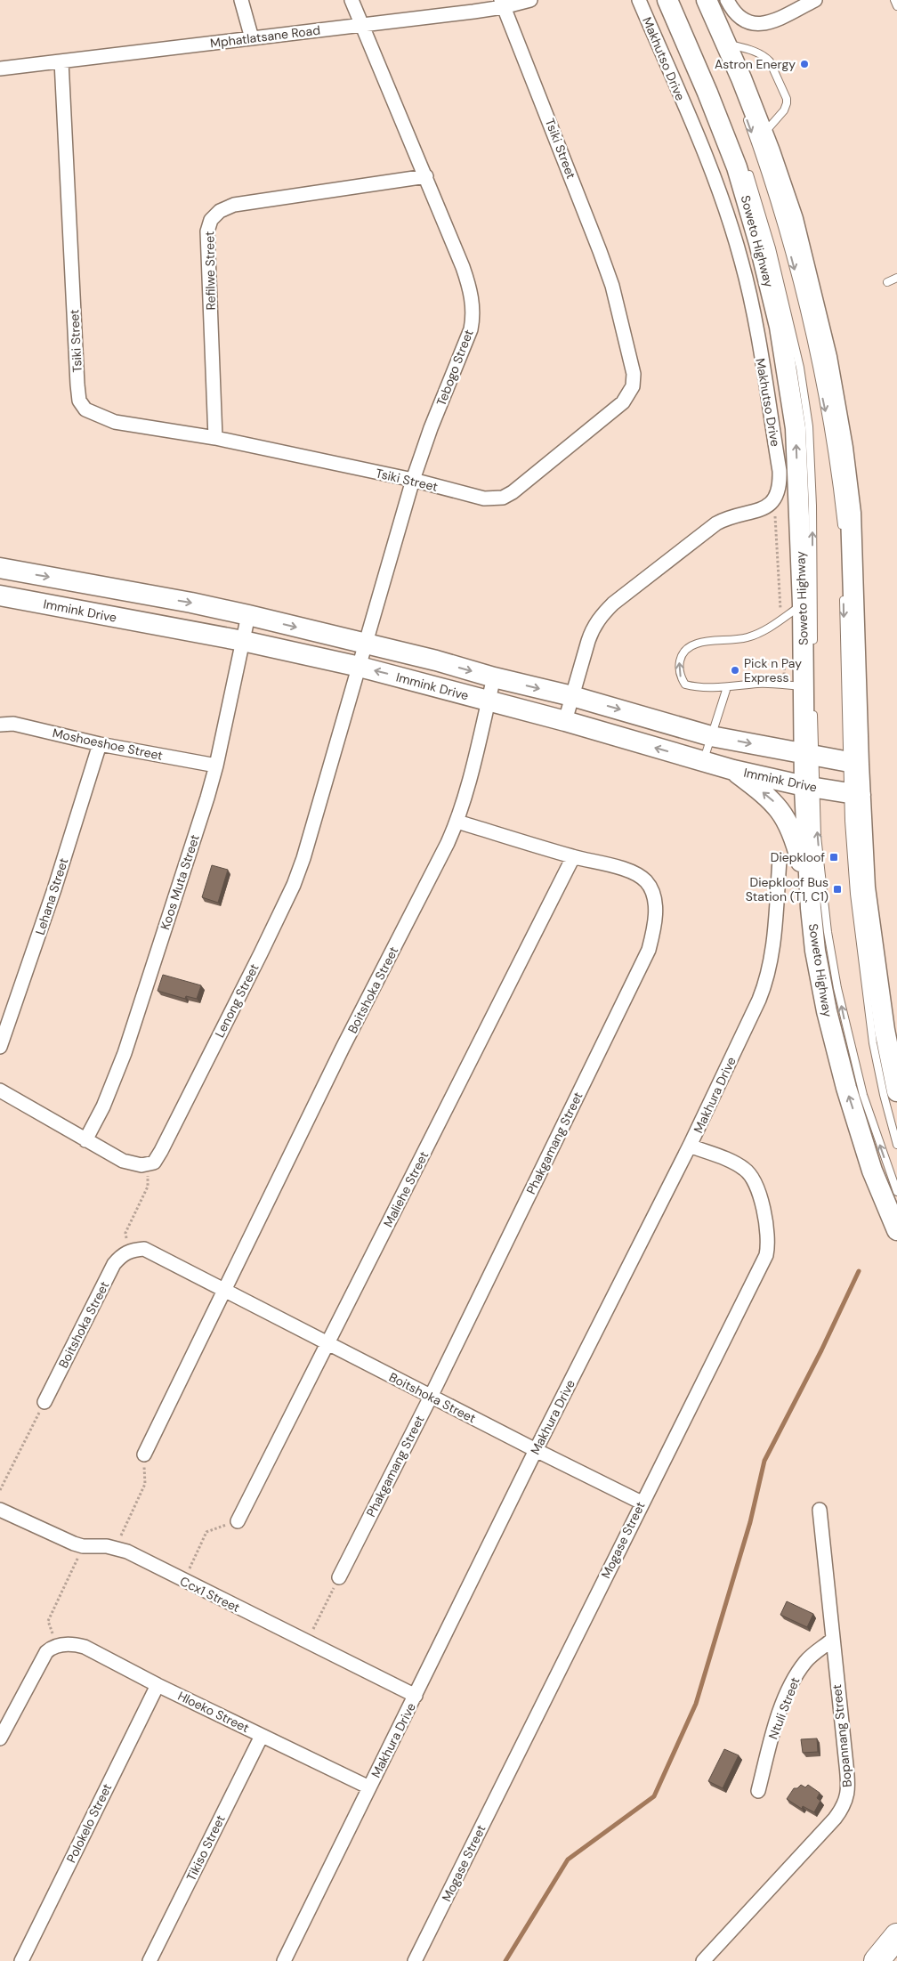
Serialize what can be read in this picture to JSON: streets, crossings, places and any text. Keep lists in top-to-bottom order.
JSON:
{
  "streets": {
    "main road": ["Soweto Highway", "Immink Drive"],
    "street": [
      "Mphatlatsane Road",
      "Makhutso Drive",
      "Tsiki Street",
      "Refilwe Street",
      "Tebogo Street",
      "Moshoeshoe Street",
      "Koos Muta Street",
      "Lehana Street",
      "Boitshoka Street",
      "Lenong Street",
      "Makhura Drive",
      "Phakgamang Street",
      "Maliehe Street",
      "Mogase Street",
      "Ccx1 Street",
      "Ntuli Street",
      "Hloeko Street",
      "Bopannang Street",
      "Polokelo Street",
      "Tikiso Street"
    ]
  },
  "crossings": [
    ["Mphatlatsane Road", "Tsiki Street"],
    ["Mphatlatsane Road", "Tebogo Street"],
    ["Tsiki Street", "Refilwe Street"],
    ["Tsiki Street", "Tebogo Street"],
    ["Soweto Highway", "Immink Drive"],
    ["Refilwe Street", "Tebogo Street"],
    ["Tebogo Street", "Immink Drive"],
    ["Tebogo Street", "Lenong Street"],
    ["Immink Drive", "Koos Muta Street"],
    ["Immink Drive", "Boitshoka Street"],
    ["Immink Drive", "Lenong Street"],
    ["Moshoeshoe Street", "Koos Muta Street"],
    ["Moshoeshoe Street", "Lehana Street"],
    ["Boitshoka Street", "Makhura Drive"],
    ["Boitshoka Street", "Phakgamang Street"],
    ["Boitshoka Street", "Maliehe Street"],
    ["Boitshoka Street", "Mogase Street"],
    ["Makhura Drive", "Mogase Street"],
    ["Makhura Drive", "Ccx1 Street"],
    ["Makhura Drive", "Hloeko Street"],
    ["Phakgamang Street", "Maliehe Street"],
    ["Ntuli Street", "Bopannang Street"],
    ["Hloeko Street", "Polokelo Street"],
    ["Hloeko Street", "Tikiso Street"]
  ],
  "places": {
    "other": ["Astron Energy", "Pick n Pay Express"],
    "transit": ["Diepkloof", "Diepkloof Bus Station (T1, C1)"]
  }
}
